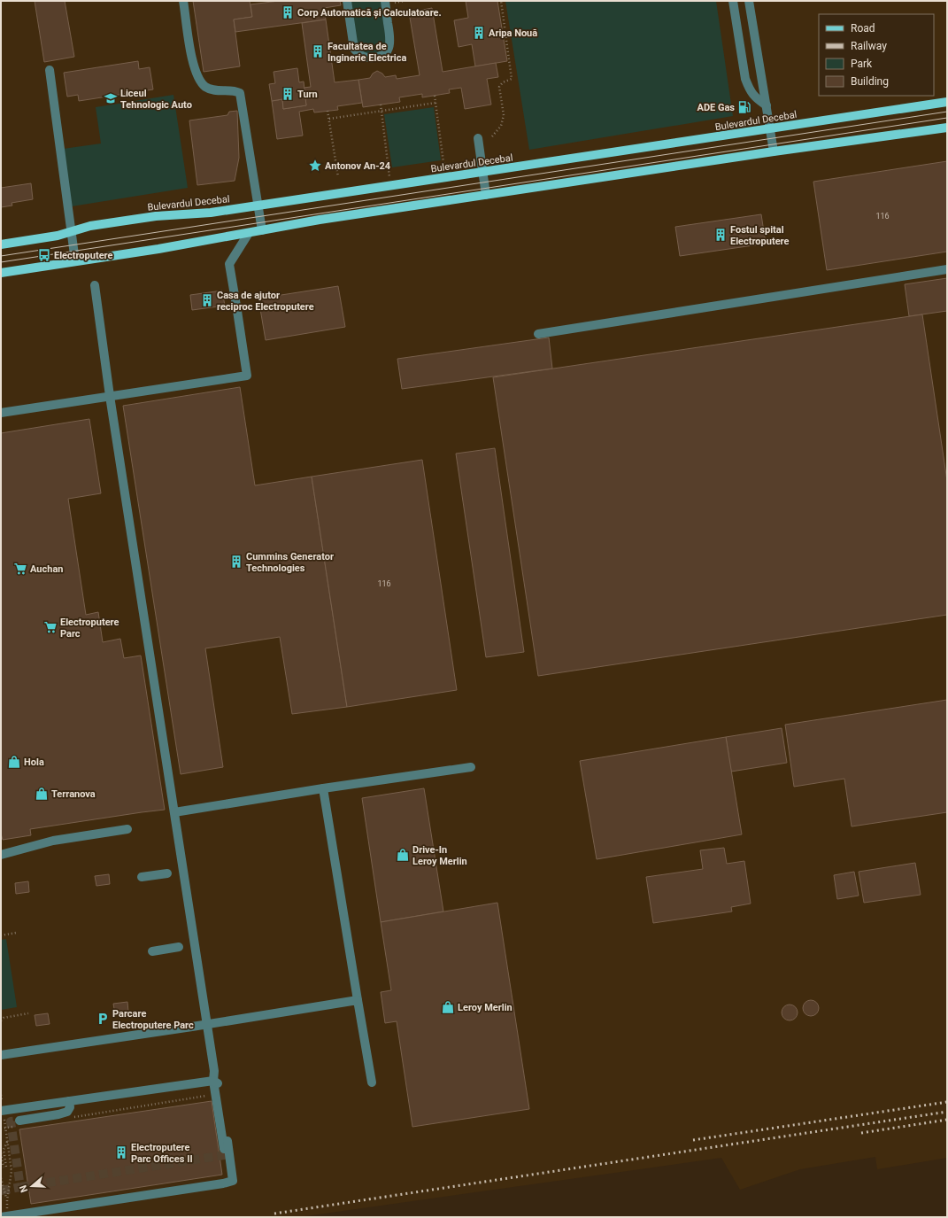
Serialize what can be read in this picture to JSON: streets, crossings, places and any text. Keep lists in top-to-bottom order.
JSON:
{
  "streets": {
    "main road": ["Bulevardul Decebal"]
  },
  "places": {
    "building": [
      "Corp Automatică și Calculatoare.",
      "Aripa Nouă",
      "Facultatea de Inginerie Electrica",
      "Turn",
      "Fostul spital Electroputere",
      "Casa de ajutor reciproc Electroputere",
      "Cummins Generator Technologies",
      "Electroputere Parc Offices II"
    ],
    "school or university": ["Liceul Tehnologic Auto"],
    "fuel station": ["ADE Gas"],
    "place": ["Antonov An-24"],
    "bus stop": ["Electroputere"],
    "supermarket": ["Auchan", "Electroputere Parc"],
    "shop": [
      "Hola",
      "Terranova",
      "Drive-In Leroy Merlin",
      "Leroy Merlin"
    ],
    "parking": ["Parcare Electroputere Parc"]
  },
  "house_numbers": ["116", "116"],
  "legend": [
    "Road",
    "Railway",
    "Park",
    "Building"
  ],
  "north": "left"
}
